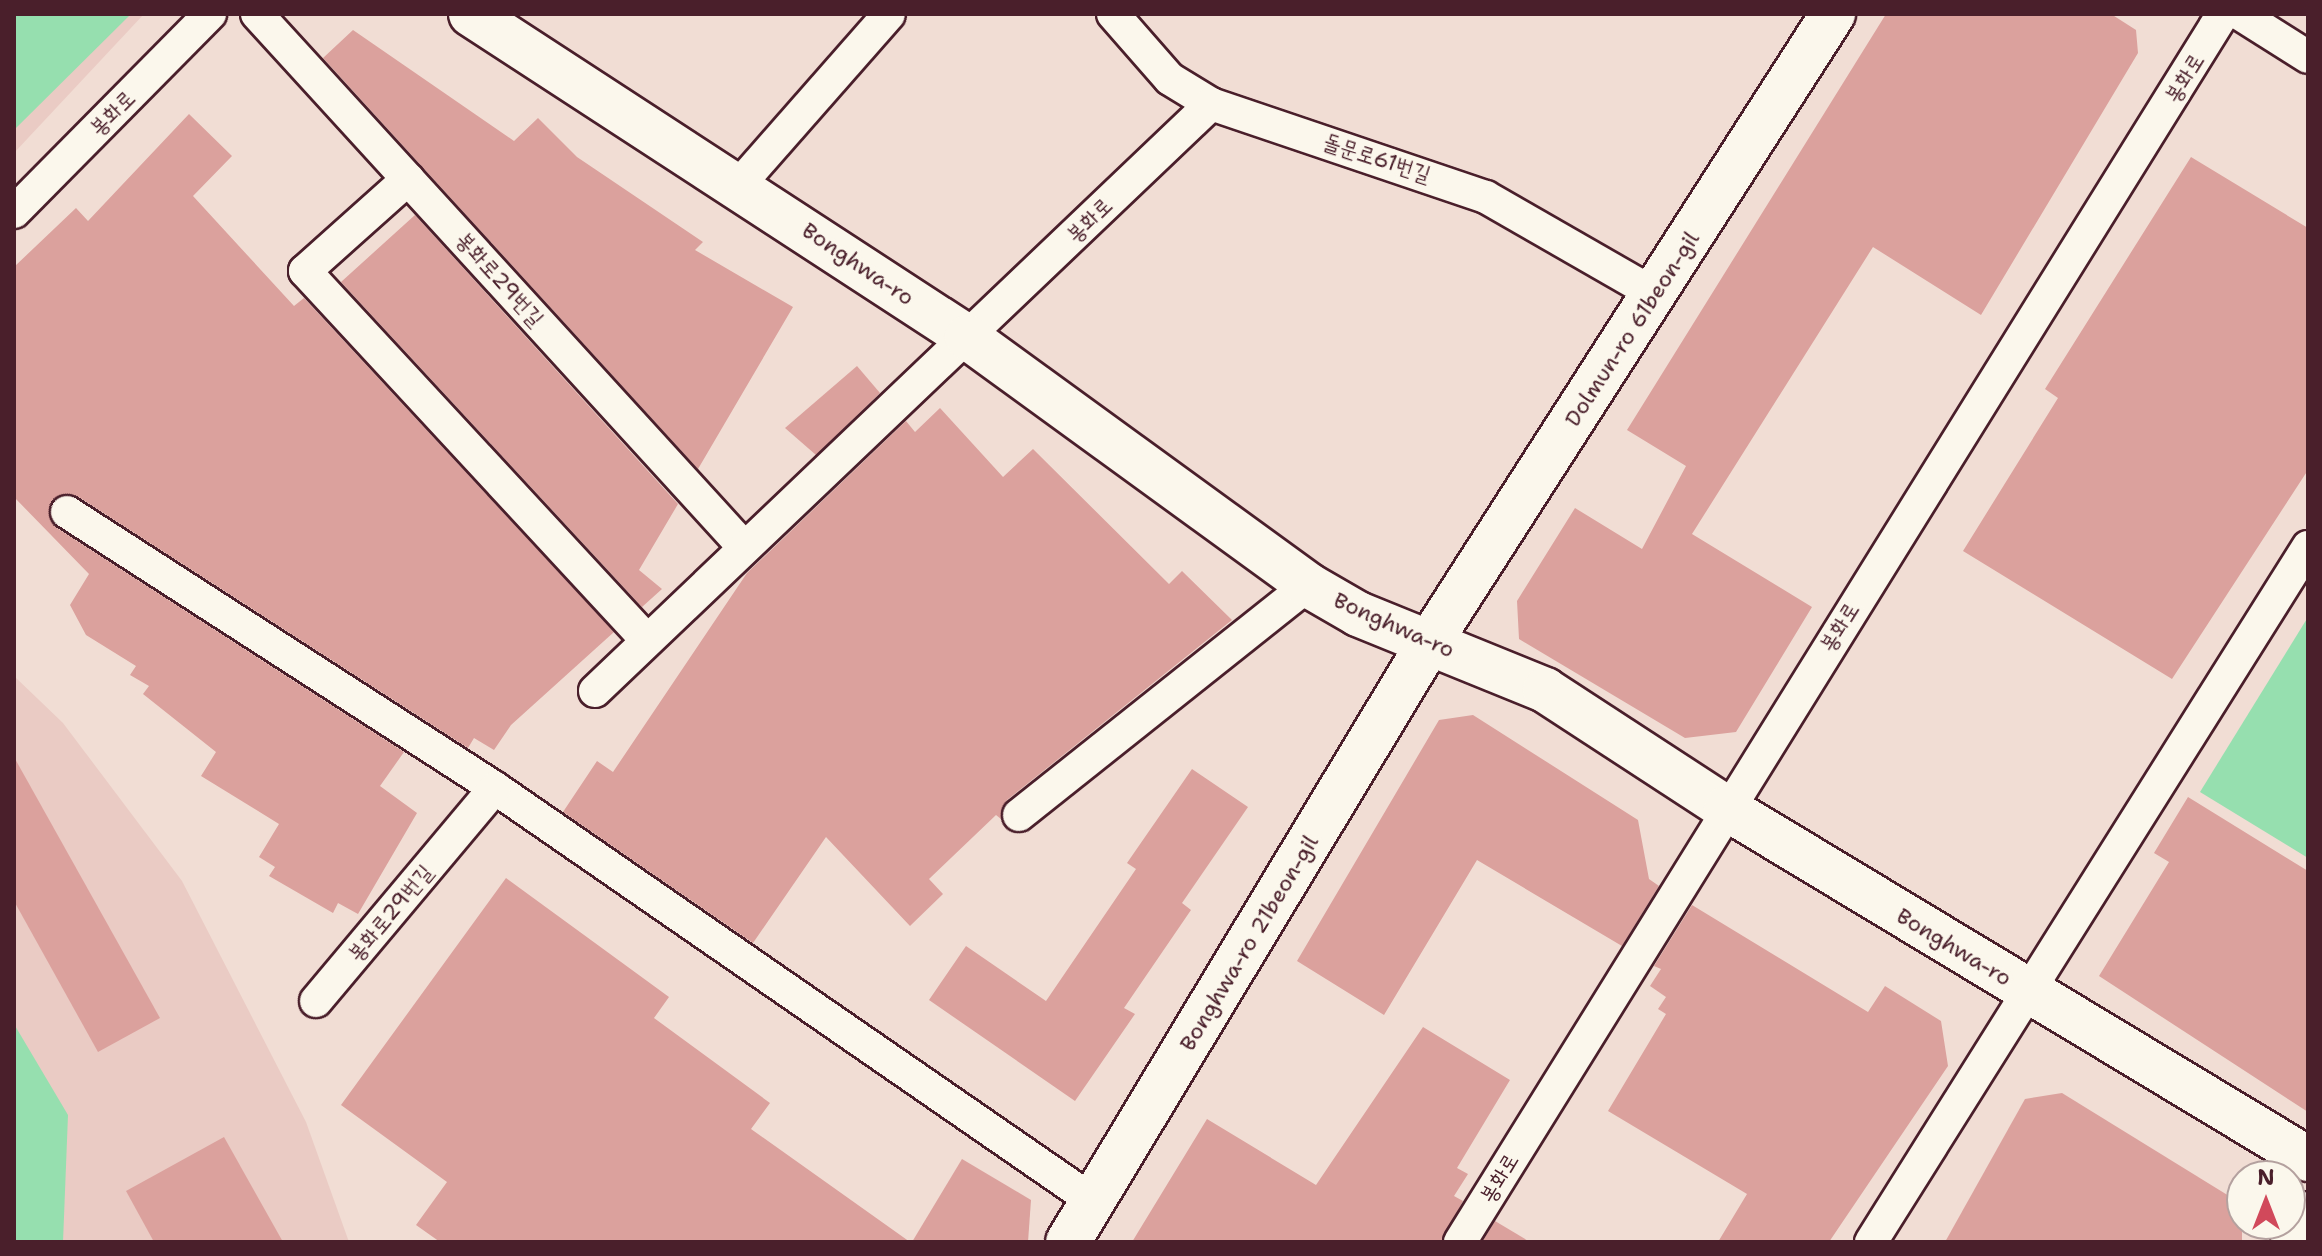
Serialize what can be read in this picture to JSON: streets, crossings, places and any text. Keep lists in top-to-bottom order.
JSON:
{
  "streets": {
    "street": ["Bonghwa-ro", "Dolmun-ro 61beon-gil", "Bonghwa-ro 21beon-gil"],
    "lane": ["봉화로", "돌문로61번길", "봉화로29번길"]
  },
  "crossings": [
    ["봉화로", "돌문로61번길"],
    ["봉화로", "Bonghwa-ro"],
    ["돌문로61번길", "Dolmun-ro 61beon-gil"],
    ["Bonghwa-ro", "Dolmun-ro 61beon-gil"],
    ["Bonghwa-ro", "Bonghwa-ro 21beon-gil"],
    ["Dolmun-ro 61beon-gil", "Bonghwa-ro 21beon-gil"]
  ],
  "north": "top"
}
